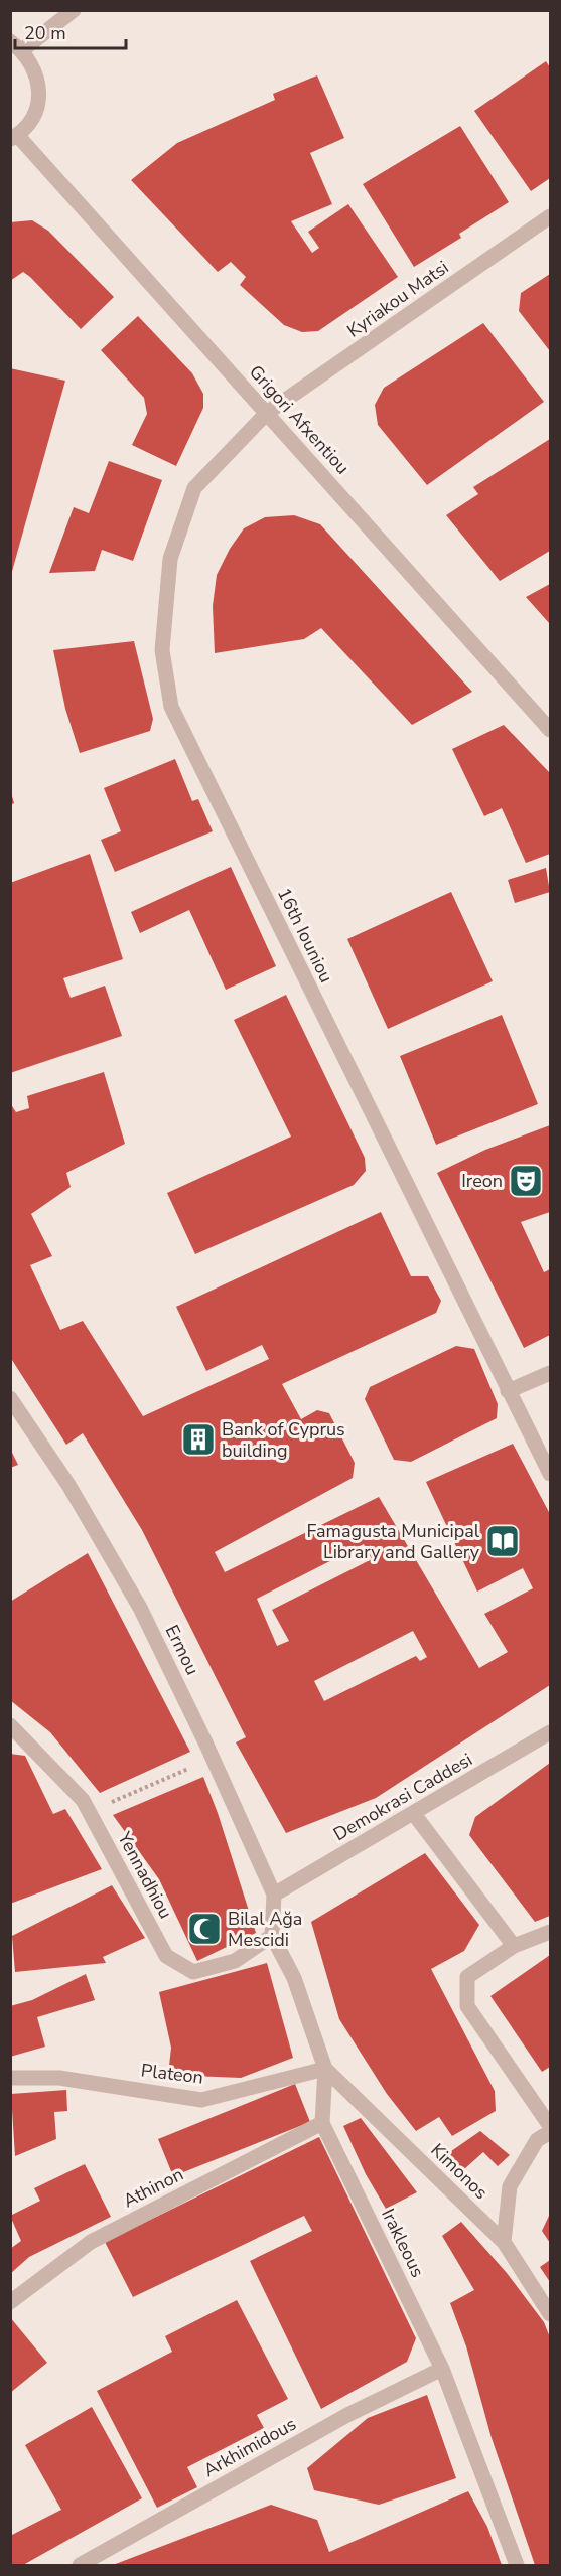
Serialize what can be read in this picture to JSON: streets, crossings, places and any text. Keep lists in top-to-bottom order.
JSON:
{
  "streets": {
    "street": [
      "Kyriakou Matsi",
      "Grigori Afxentiou",
      "16th Iouniou",
      "Ermou",
      "Demokrasi Caddesi",
      "Yennadhiou",
      "Plateon",
      "Kimonos",
      "Athinon",
      "Irakleous",
      "Arkhimidous"
    ]
  },
  "crossings": [
    ["Kyriakou Matsi", "Grigori Afxentiou"],
    ["Kyriakou Matsi", "16th Iouniou"],
    ["Grigori Afxentiou", "16th Iouniou"],
    ["Ermou", "Demokrasi Caddesi"],
    ["Ermou", "Yennadhiou"],
    ["Ermou", "Irakleous"],
    ["Yennadhiou", "Irakleous"],
    ["Plateon", "Kimonos"],
    ["Plateon", "Irakleous"],
    ["Kimonos", "Irakleous"],
    ["Athinon", "Irakleous"],
    ["Irakleous", "Arkhimidous"]
  ],
  "places": {
    "theatre": ["Ireon"],
    "building": ["Bank of Cyprus building"],
    "library": ["Famagusta Municipal Library and Gallery"],
    "mosque": ["Bilal Ağa Mescidi"]
  },
  "scale_bar": "20 m"
}
